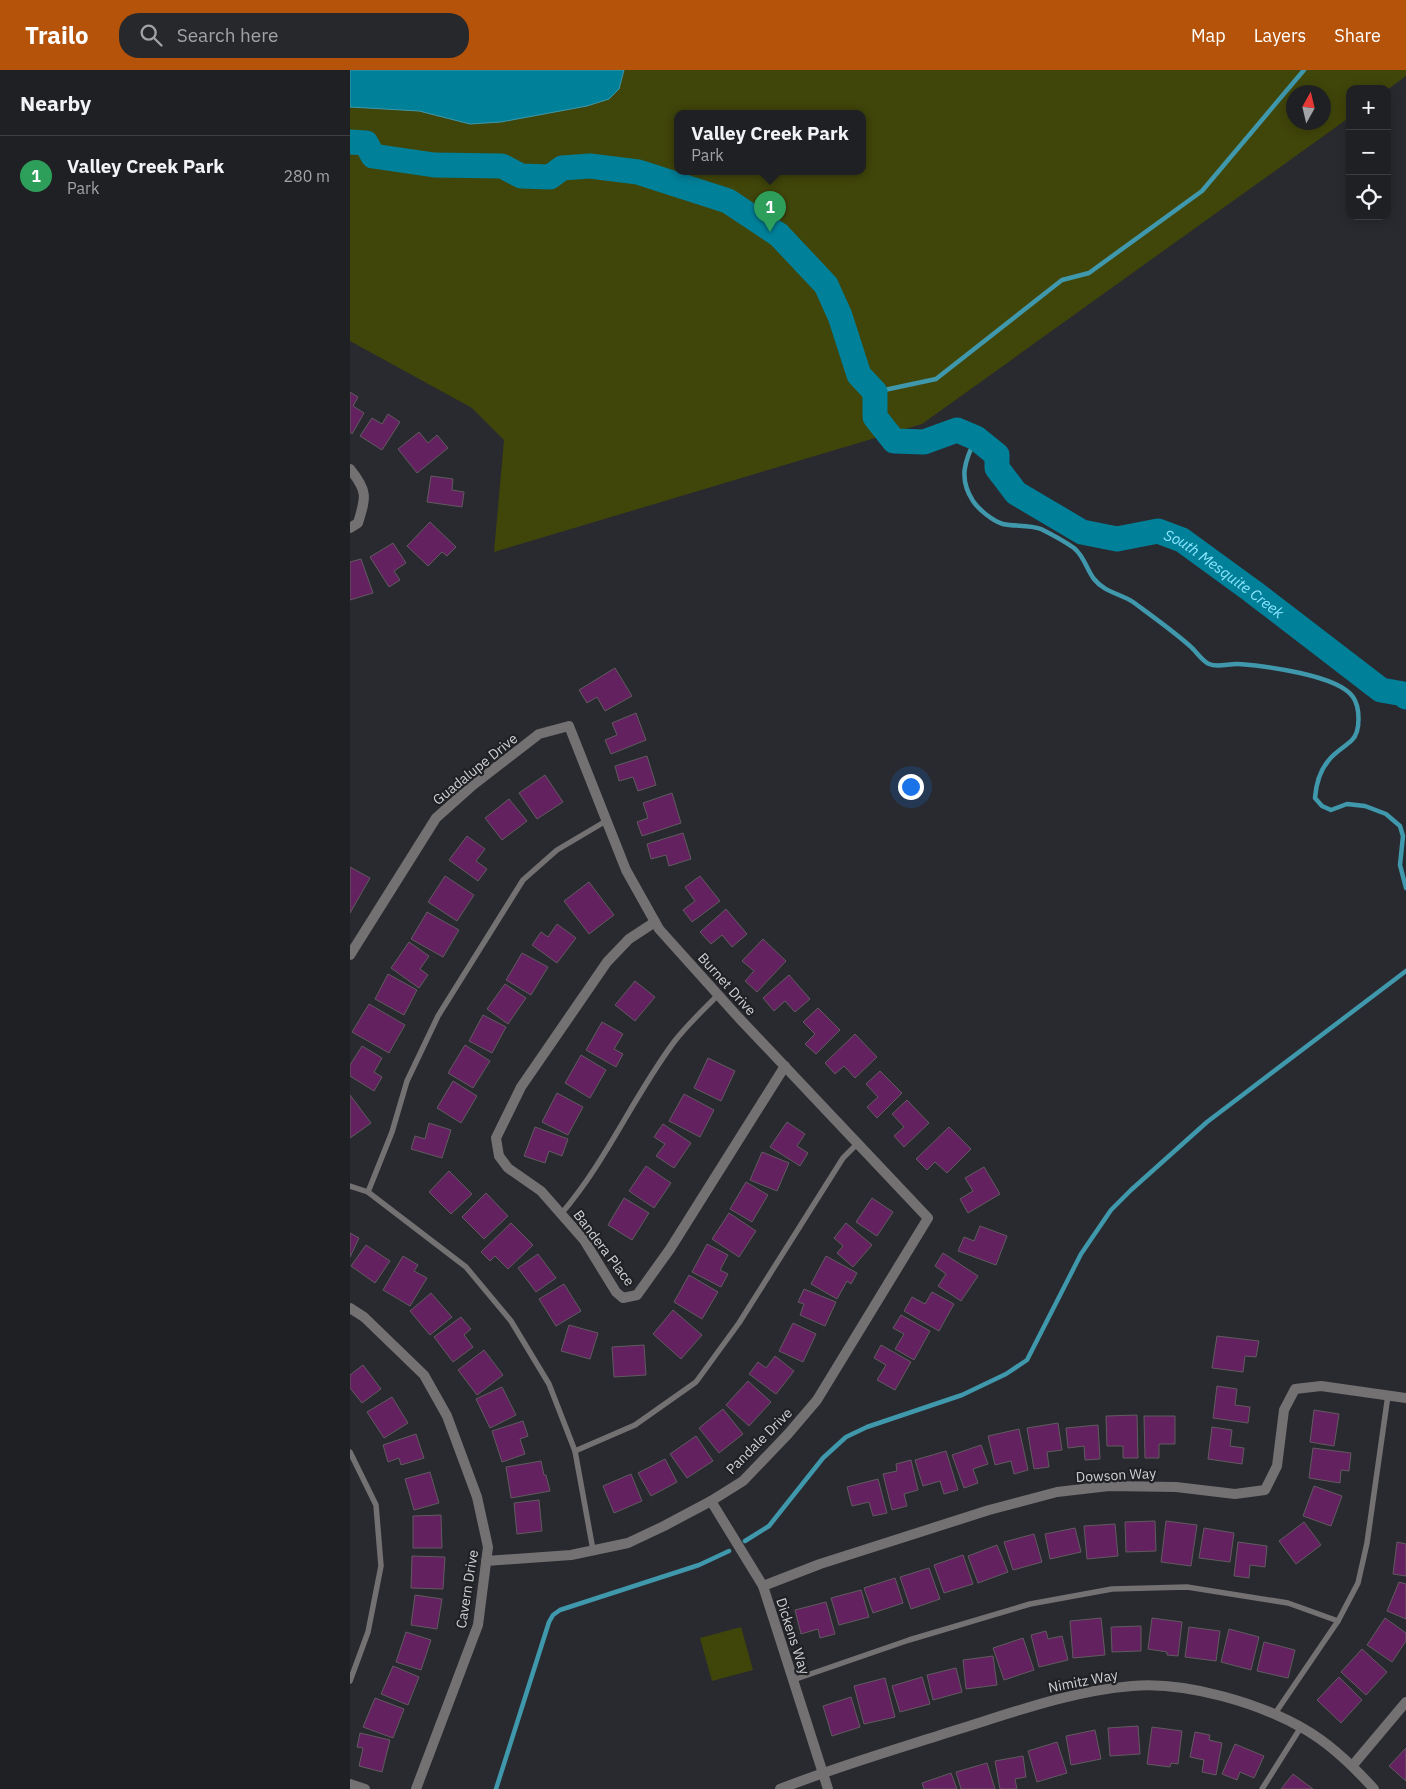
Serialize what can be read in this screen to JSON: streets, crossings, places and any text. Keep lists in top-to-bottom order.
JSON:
{
  "streets": {
    "street": [
      "Guadalupe Drive",
      "Burnet Drive",
      "Bandera Place",
      "Pandale Drive",
      "Dowson Way",
      "Cavern Drive",
      "Dickens Way",
      "Nimitz Way"
    ]
  },
  "crossings": [
    ["Guadalupe Drive", "Burnet Drive"],
    ["Burnet Drive", "Bandera Place"],
    ["Burnet Drive", "Pandale Drive"],
    ["Pandale Drive", "Cavern Drive"],
    ["Pandale Drive", "Dickens Way"],
    ["Dowson Way", "Dickens Way"],
    ["Dickens Way", "Nimitz Way"]
  ],
  "water": ["South Mesquite Creek"],
  "north": "top",
  "page": {
    "header": "Trailo",
    "search": "Search here",
    "nav": ["Map", "Layers", "Share"],
    "heading": "Nearby",
    "map_buttons": ["+", "−"],
    "popup": ["Valley Creek Park", "Park"],
    "list": [
      {
        "mark": "1",
        "name": "Valley Creek Park",
        "note": "Park",
        "value": "280 m"
      }
    ],
    "pins": "1"
  }
}
